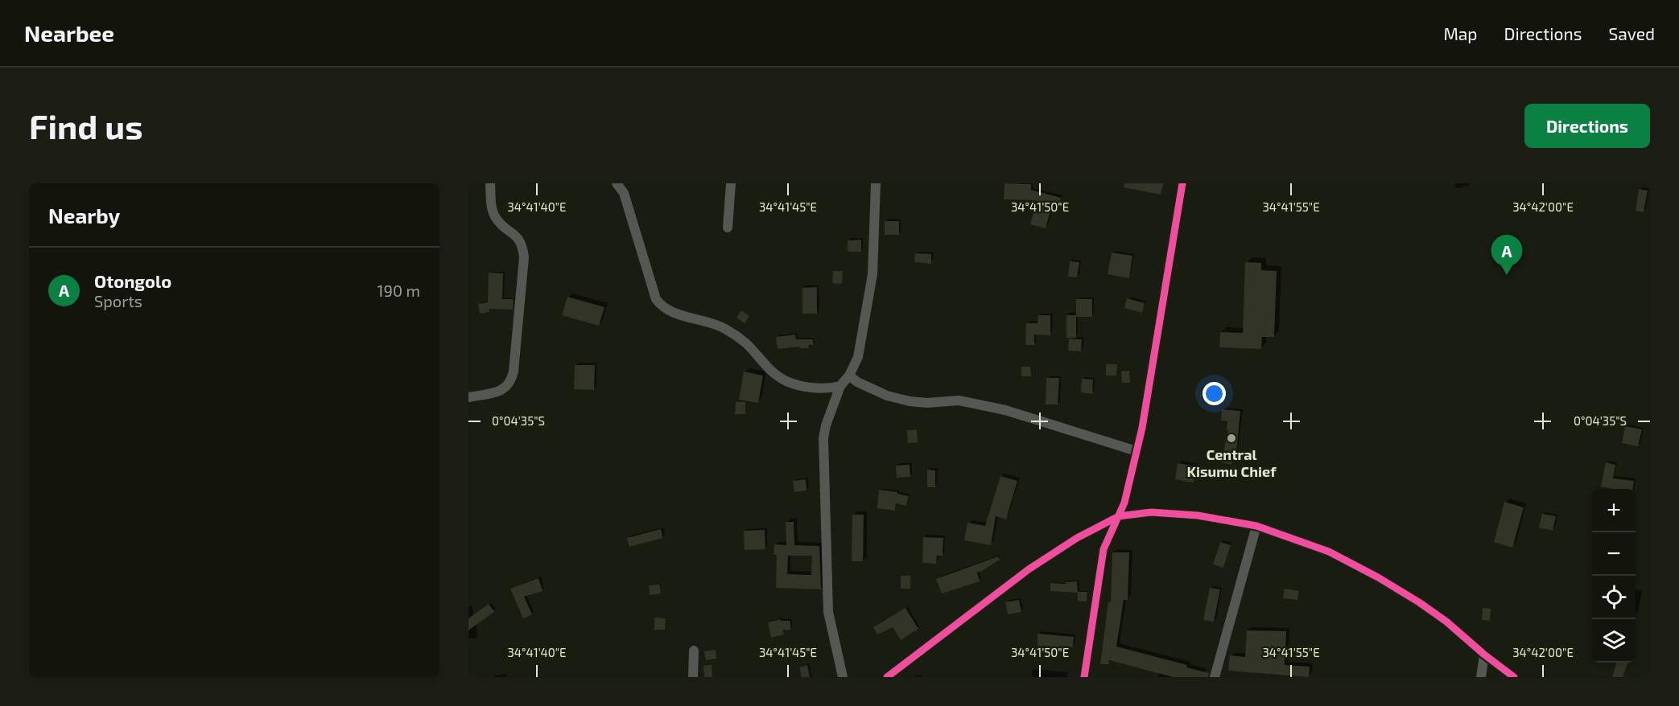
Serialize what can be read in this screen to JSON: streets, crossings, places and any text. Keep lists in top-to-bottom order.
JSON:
{
  "places": ["Central Kisumu Chief"],
  "page": {
    "header": "Nearbee",
    "nav": ["Map", "Directions", "Saved"],
    "buttons": "Directions",
    "title": "Find us",
    "heading": "Nearby",
    "pins": "A",
    "list": [
      {
        "mark": "A",
        "name": "Otongolo",
        "note": "Sports",
        "value": "190 m"
      }
    ],
    "map_buttons": ["+", "−"]
  },
  "coordinates": [
    "34°41'40\"E",
    "34°41'45\"E",
    "34°41'50\"E",
    "34°41'55\"E",
    "34°42'00\"E",
    "0°04'35\"S"
  ]
}
